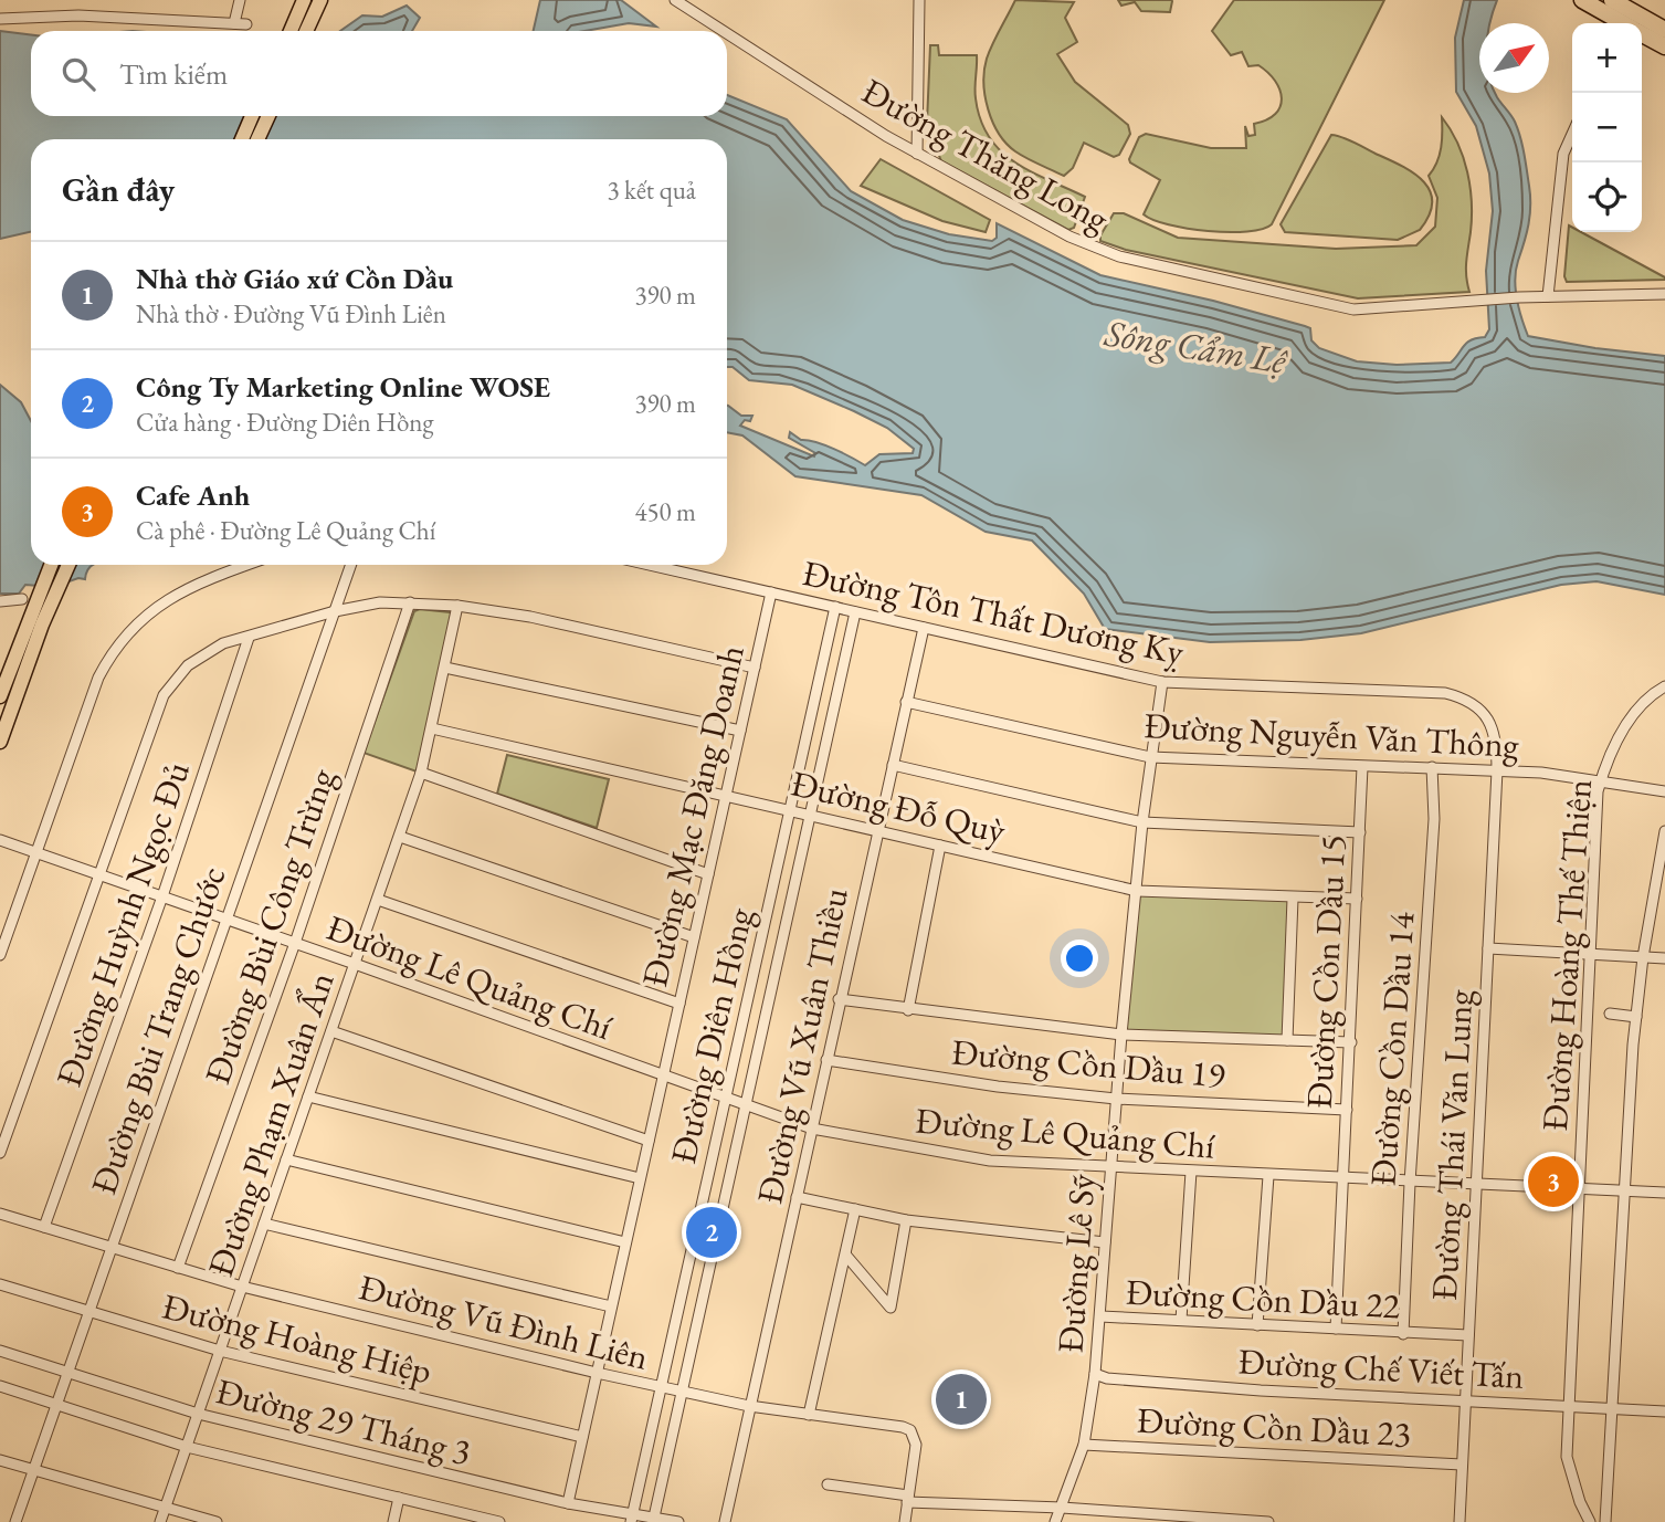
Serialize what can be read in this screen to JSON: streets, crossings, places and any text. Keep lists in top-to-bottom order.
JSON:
{
  "streets": {
    "street": [
      "Đường Thăng Long",
      "Đường Tôn Thất Dương Kỵ",
      "Đường Nguyễn Văn Thông",
      "Đường Đỗ Quỳ",
      "Đường Mạc Đăng Doanh",
      "Đường Huỳnh Ngọc Đủ",
      "Đường Bùi Công Trừng",
      "Đường Hoàng Thế Thiện",
      "Đường Cồn Dầu 15",
      "Đường Lê Quảng Chí",
      "Đường Bùi Trang Chước",
      "Đường Diên Hồng",
      "Đường Vũ Xuân Thiều",
      "Đường Cồn Dầu 14",
      "Đường Cồn Dầu 19",
      "Đường Phạm Xuân Ẩn",
      "Đường Thái Văn Lung",
      "Đường Lê Sỹ",
      "Đường Cồn Dầu 22",
      "Đường Vũ Đình Liên",
      "Đường Hoàng Hiệp",
      "Đường Chế Viết Tấn",
      "Đường 29 Tháng 3",
      "Đường Cồn Dầu 23"
    ]
  },
  "crossings": [
    ["Đường Tôn Thất Dương Kỵ", "Đường Nguyễn Văn Thông"],
    ["Đường Tôn Thất Dương Kỵ", "Đường Mạc Đăng Doanh"],
    ["Đường Tôn Thất Dương Kỵ", "Đường Diên Hồng"],
    ["Đường Tôn Thất Dương Kỵ", "Đường Vũ Xuân Thiều"],
    ["Đường Tôn Thất Dương Kỵ", "Đường Thái Văn Lung"],
    ["Đường Tôn Thất Dương Kỵ", "Đường Lê Sỹ"],
    ["Đường Nguyễn Văn Thông", "Đường Hoàng Thế Thiện"],
    ["Đường Nguyễn Văn Thông", "Đường Cồn Dầu 15"],
    ["Đường Nguyễn Văn Thông", "Đường Vũ Xuân Thiều"],
    ["Đường Nguyễn Văn Thông", "Đường Cồn Dầu 14"],
    ["Đường Nguyễn Văn Thông", "Đường Thái Văn Lung"],
    ["Đường Nguyễn Văn Thông", "Đường Lê Sỹ"],
    ["Đường Đỗ Quỳ", "Đường Mạc Đăng Doanh"],
    ["Đường Đỗ Quỳ", "Đường Cồn Dầu 15"],
    ["Đường Đỗ Quỳ", "Đường Diên Hồng"],
    ["Đường Đỗ Quỳ", "Đường Vũ Xuân Thiều"],
    ["Đường Đỗ Quỳ", "Đường Phạm Xuân Ẩn"],
    ["Đường Đỗ Quỳ", "Đường Lê Sỹ"],
    ["Đường Mạc Đăng Doanh", "Đường Lê Quảng Chí"],
    ["Đường Mạc Đăng Doanh", "Đường Vũ Đình Liên"],
    ["Đường Mạc Đăng Doanh", "Đường Hoàng Hiệp"],
    ["Đường Mạc Đăng Doanh", "Đường 29 Tháng 3"],
    ["Đường Huỳnh Ngọc Đủ", "Đường Lê Quảng Chí"],
    ["Đường Huỳnh Ngọc Đủ", "Đường Vũ Đình Liên"],
    ["Đường Bùi Công Trừng", "Đường Lê Quảng Chí"],
    ["Đường Bùi Công Trừng", "Đường Vũ Đình Liên"],
    ["Đường Hoàng Thế Thiện", "Đường Lê Quảng Chí"],
    ["Đường Hoàng Thế Thiện", "Đường Chế Viết Tấn"],
    ["Đường Cồn Dầu 15", "Đường Lê Quảng Chí"],
    ["Đường Cồn Dầu 15", "Đường Cồn Dầu 19"],
    ["Đường Cồn Dầu 15", "Đường Cồn Dầu 22"],
    ["Đường Lê Quảng Chí", "Đường Bùi Trang Chước"],
    ["Đường Lê Quảng Chí", "Đường Diên Hồng"],
    ["Đường Lê Quảng Chí", "Đường Vũ Xuân Thiều"],
    ["Đường Lê Quảng Chí", "Đường Cồn Dầu 14"],
    ["Đường Lê Quảng Chí", "Đường Phạm Xuân Ẩn"],
    ["Đường Lê Quảng Chí", "Đường Thái Văn Lung"],
    ["Đường Lê Quảng Chí", "Đường Lê Sỹ"],
    ["Đường Bùi Trang Chước", "Đường Vũ Đình Liên"],
    ["Đường Bùi Trang Chước", "Đường Hoàng Hiệp"],
    ["Đường Bùi Trang Chước", "Đường 29 Tháng 3"],
    ["Đường Diên Hồng", "Đường Vũ Đình Liên"],
    ["Đường Diên Hồng", "Đường 29 Tháng 3"],
    ["Đường Vũ Xuân Thiều", "Đường Cồn Dầu 19"],
    ["Đường Vũ Xuân Thiều", "Đường Vũ Đình Liên"],
    ["Đường Cồn Dầu 14", "Đường Cồn Dầu 22"],
    ["Đường Cồn Dầu 19", "Đường Lê Sỹ"],
    ["Đường Phạm Xuân Ẩn", "Đường Vũ Đình Liên"],
    ["Đường Phạm Xuân Ẩn", "Đường Hoàng Hiệp"],
    ["Đường Phạm Xuân Ẩn", "Đường 29 Tháng 3"],
    ["Đường Thái Văn Lung", "Đường Cồn Dầu 22"],
    ["Đường Thái Văn Lung", "Đường Chế Viết Tấn"],
    ["Đường Thái Văn Lung", "Đường Cồn Dầu 23"],
    ["Đường Lê Sỹ", "Đường Cồn Dầu 22"],
    ["Đường Lê Sỹ", "Đường Chế Viết Tấn"],
    ["Đường Lê Sỹ", "Đường Cồn Dầu 23"]
  ],
  "water": ["Sông Cẩm Lệ"],
  "north": "top right",
  "page": {
    "map_buttons": ["+", "−"],
    "search": "Tìm kiếm",
    "heading": ["Gần đây", "3 kết quả"],
    "list": [
      {
        "mark": "1",
        "name": "Nhà thờ Giáo xứ Cồn Dầu",
        "note": "Nhà thờ · Đường Vũ Đình Liên",
        "value": "390 m"
      },
      {
        "mark": "2",
        "name": "Công Ty Marketing Online WOSE",
        "note": "Cửa hàng · Đường Diên Hồng",
        "value": "390 m"
      },
      {
        "mark": "3",
        "name": "Cafe Anh",
        "note": "Cà phê · Đường Lê Quảng Chí",
        "value": "450 m"
      }
    ],
    "pins": ["3", "2", "1"]
  }
}
